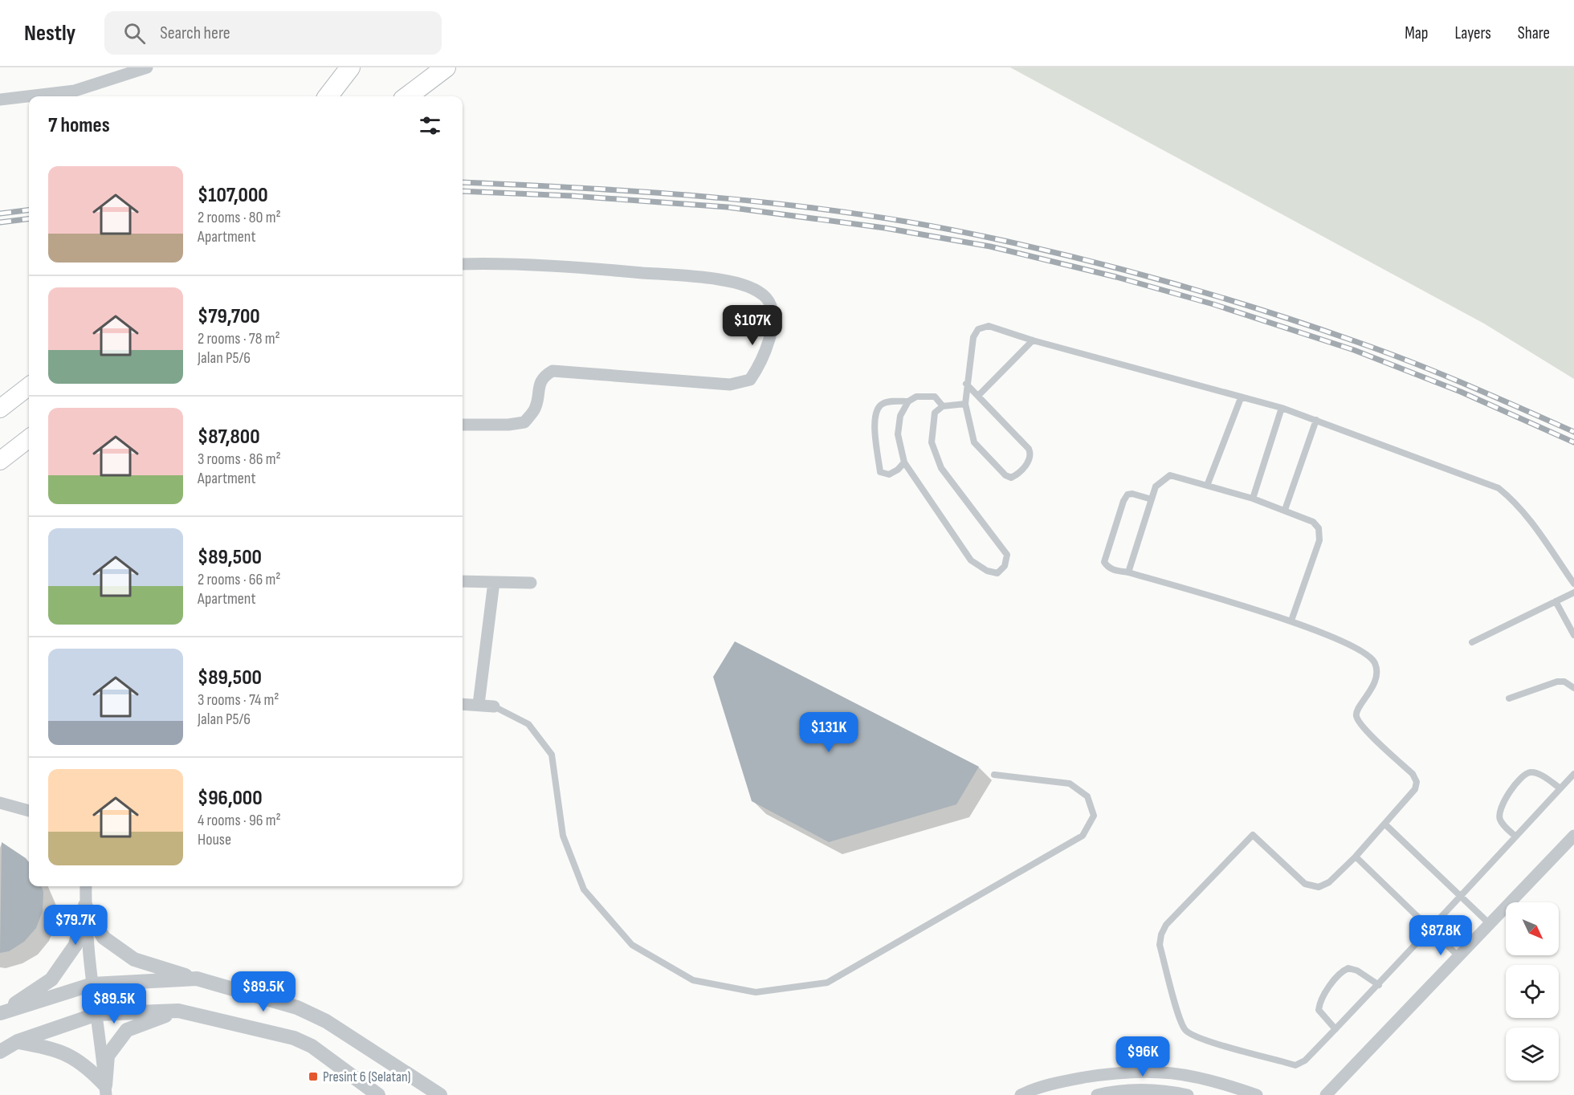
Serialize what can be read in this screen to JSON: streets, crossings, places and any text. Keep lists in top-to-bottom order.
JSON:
{
  "places": {
    "transit": ["Presint 6 (Selatan)"]
  },
  "north": "bottom right",
  "page": {
    "header": "Nestly",
    "search": "Search here",
    "nav": ["Map", "Layers", "Share"],
    "heading": "7 homes",
    "list": [
      {
        "name": "$107,000",
        "note": "2 rooms · 80 m² · Apartment"
      },
      {
        "name": "$79,700",
        "note": "2 rooms · 78 m² · Jalan P5/6"
      },
      {
        "name": "$87,800",
        "note": "3 rooms · 86 m² · Apartment"
      },
      {
        "name": "$89,500",
        "note": "2 rooms · 66 m² · Apartment"
      },
      {
        "name": "$89,500",
        "note": "3 rooms · 74 m² · Jalan P5/6"
      },
      {
        "name": "$96,000",
        "note": "4 rooms · 96 m² · House"
      }
    ],
    "price": [
      "$107K",
      "$131K",
      "$79.7K",
      "$87.8K",
      "$89.5K",
      "$89.5K",
      "$96K"
    ]
  }
}
